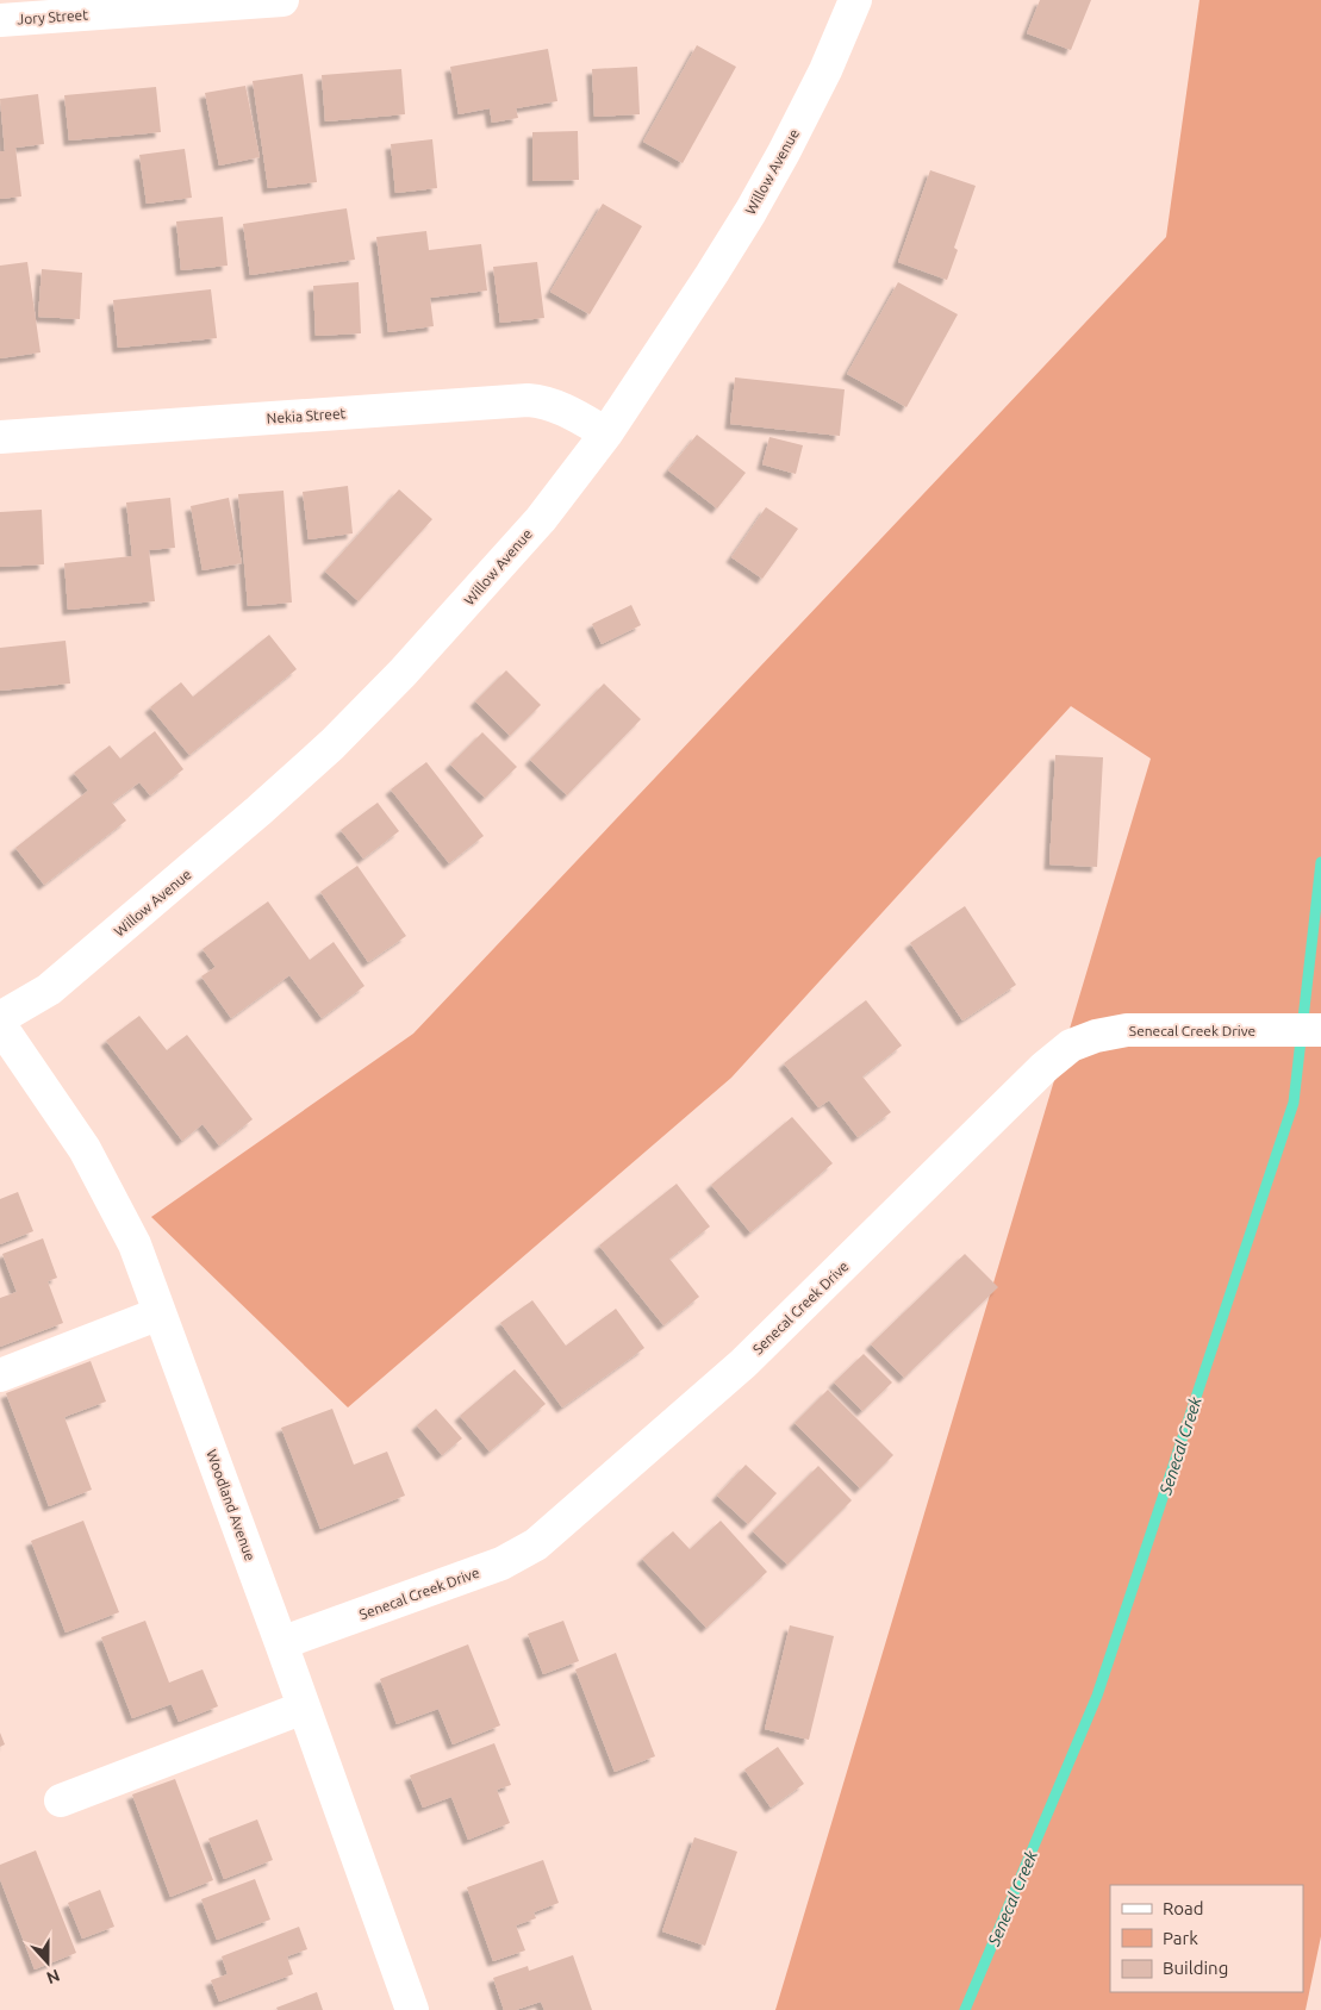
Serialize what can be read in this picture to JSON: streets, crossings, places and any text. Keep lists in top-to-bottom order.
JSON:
{
  "streets": {
    "street": [
      "Jory Street",
      "Willow Avenue",
      "Nekia Street",
      "Senecal Creek Drive",
      "Woodland Avenue"
    ]
  },
  "crossings": [
    ["Willow Avenue", "Nekia Street"],
    ["Senecal Creek Drive", "Woodland Avenue"]
  ],
  "water": ["Senecal Creek"],
  "legend": ["Road", "Park", "Building"],
  "north": "bottom"
}
